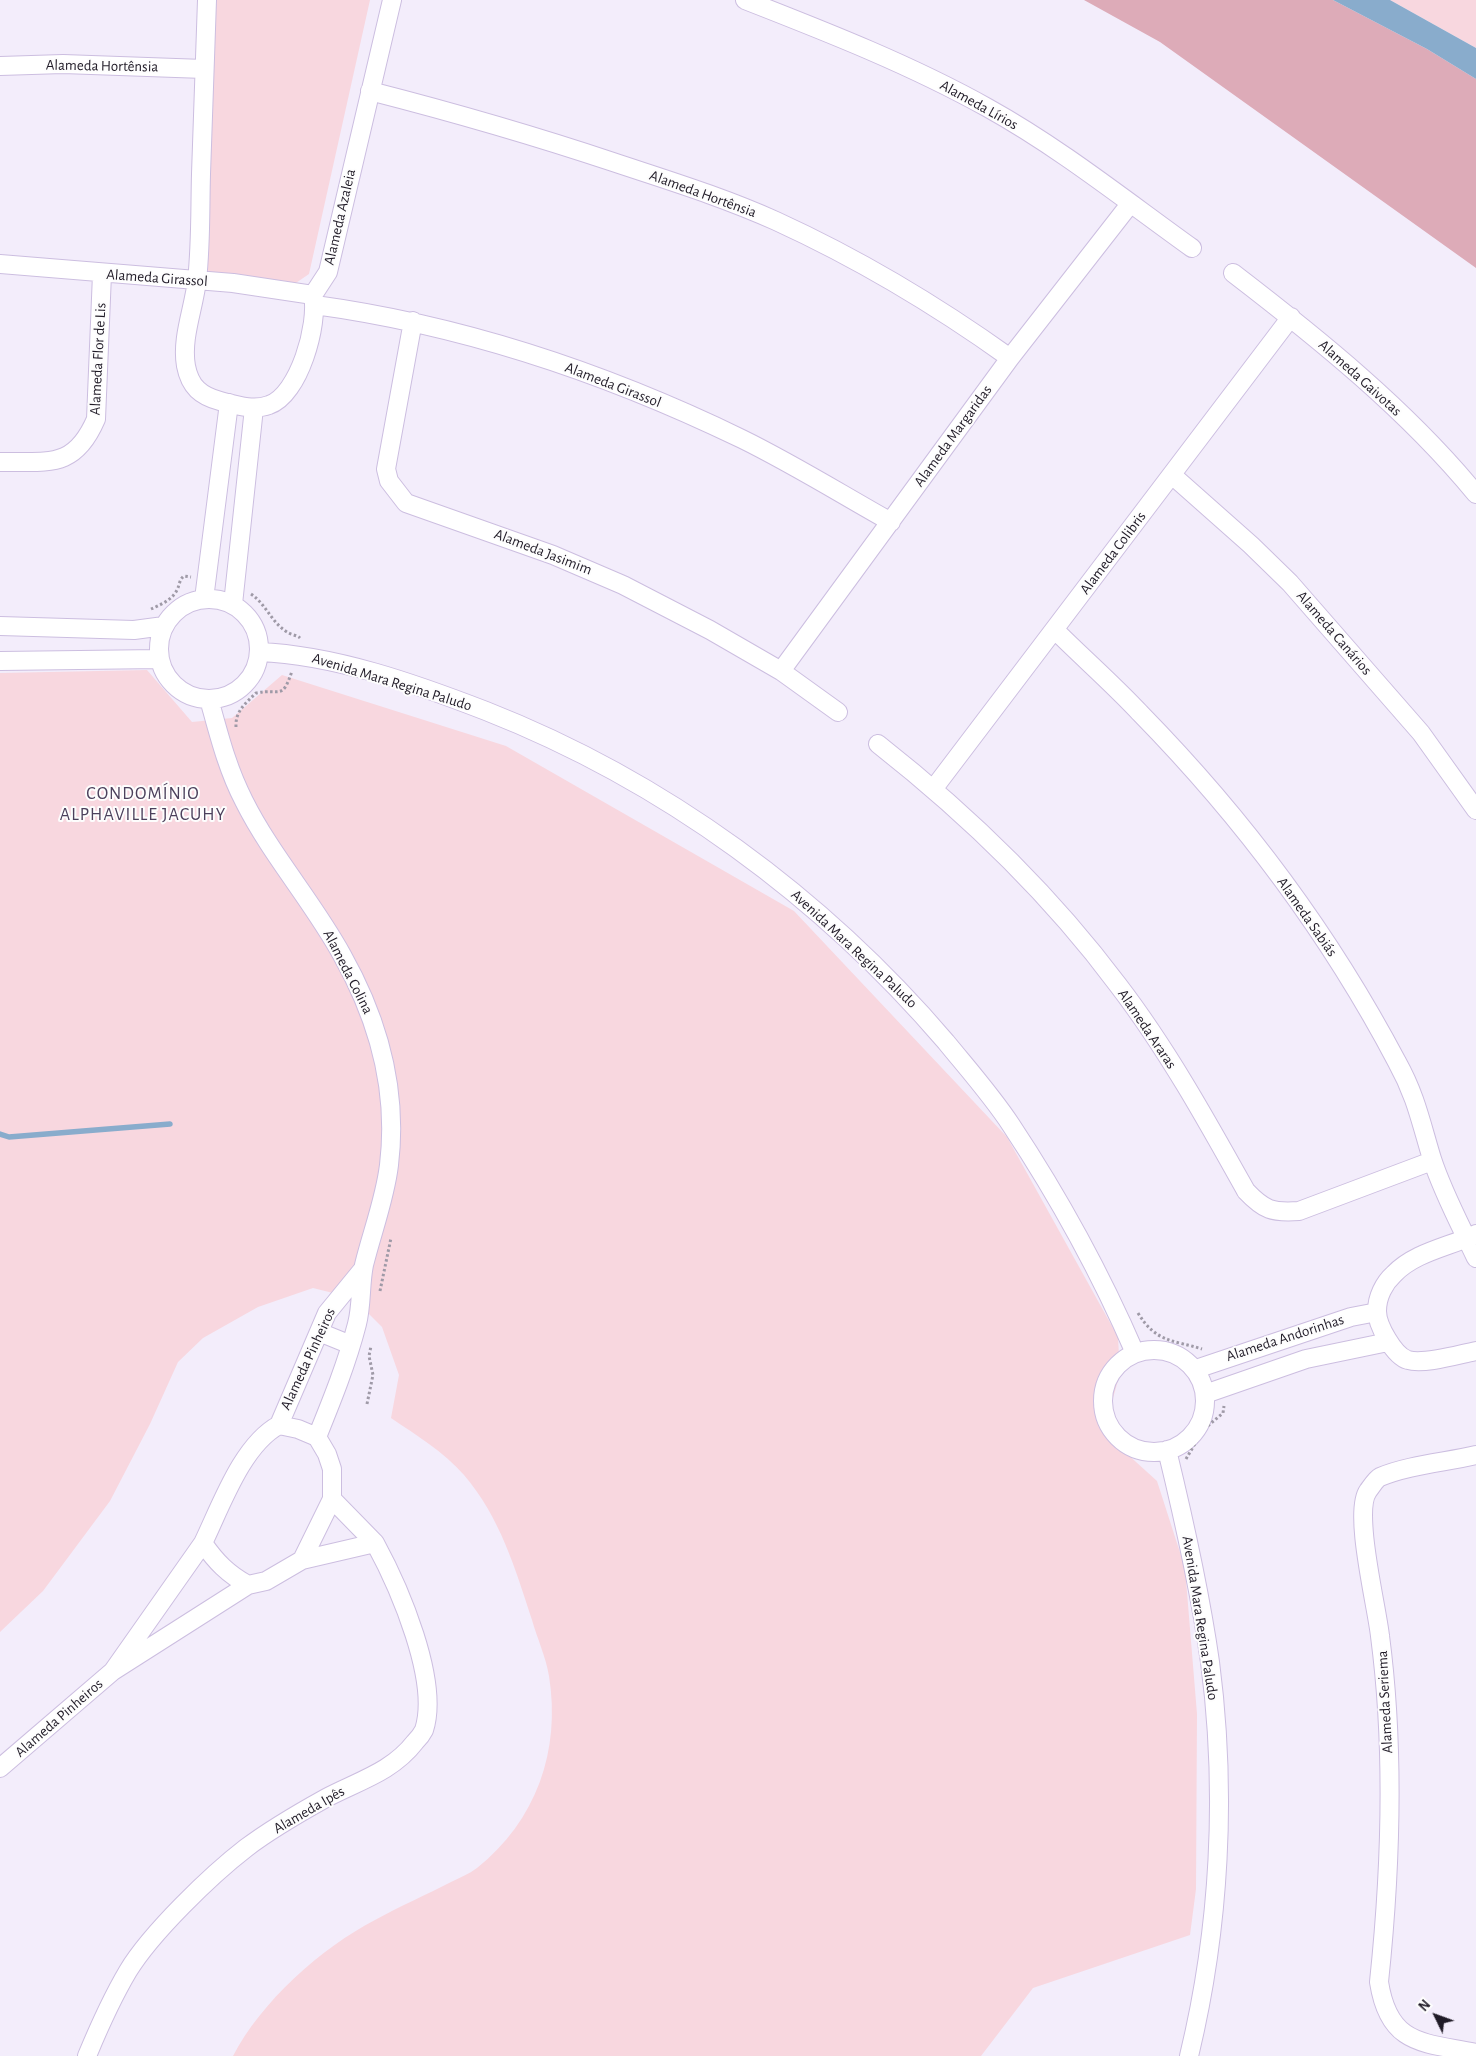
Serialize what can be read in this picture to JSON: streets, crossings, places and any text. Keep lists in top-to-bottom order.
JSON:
{
  "streets": {
    "street": [
      "Alameda Hortênsia",
      "Alameda Lírios",
      "Alameda Azaleia",
      "Alameda Girassol",
      "Alameda Flor de Lis",
      "Alameda Gaivotas",
      "Alameda Margaridas",
      "Alameda Jasimim",
      "Alameda Colibris",
      "Alameda Canários",
      "Avenida Mara Regina Paludo",
      "Alameda Sabiás",
      "Alameda Colina",
      "Alameda Araras",
      "Alameda Andorinhas",
      "Alameda Pinheiros",
      "Alameda Seriema",
      "Alameda Ipês"
    ]
  },
  "crossings": [
    ["Alameda Hortênsia", "Alameda Azaleia"],
    ["Alameda Hortênsia", "Alameda Margaridas"],
    ["Alameda Lírios", "Alameda Margaridas"],
    ["Alameda Azaleia", "Alameda Girassol"],
    ["Alameda Girassol", "Alameda Flor de Lis"],
    ["Alameda Girassol", "Alameda Margaridas"],
    ["Alameda Girassol", "Alameda Jasimim"],
    ["Alameda Gaivotas", "Alameda Colibris"],
    ["Alameda Margaridas", "Alameda Jasimim"],
    ["Alameda Colibris", "Alameda Canários"],
    ["Alameda Colibris", "Alameda Sabiás"],
    ["Alameda Colibris", "Alameda Araras"],
    ["Avenida Mara Regina Paludo", "Alameda Colina"],
    ["Avenida Mara Regina Paludo", "Alameda Andorinhas"],
    ["Alameda Sabiás", "Alameda Araras"],
    ["Alameda Colina", "Alameda Pinheiros"],
    ["Alameda Pinheiros", "Alameda Ipês"]
  ],
  "districts": ["CONDOMÍNIO ALPHAVILLE JACUHY"],
  "north": "top left"
}
